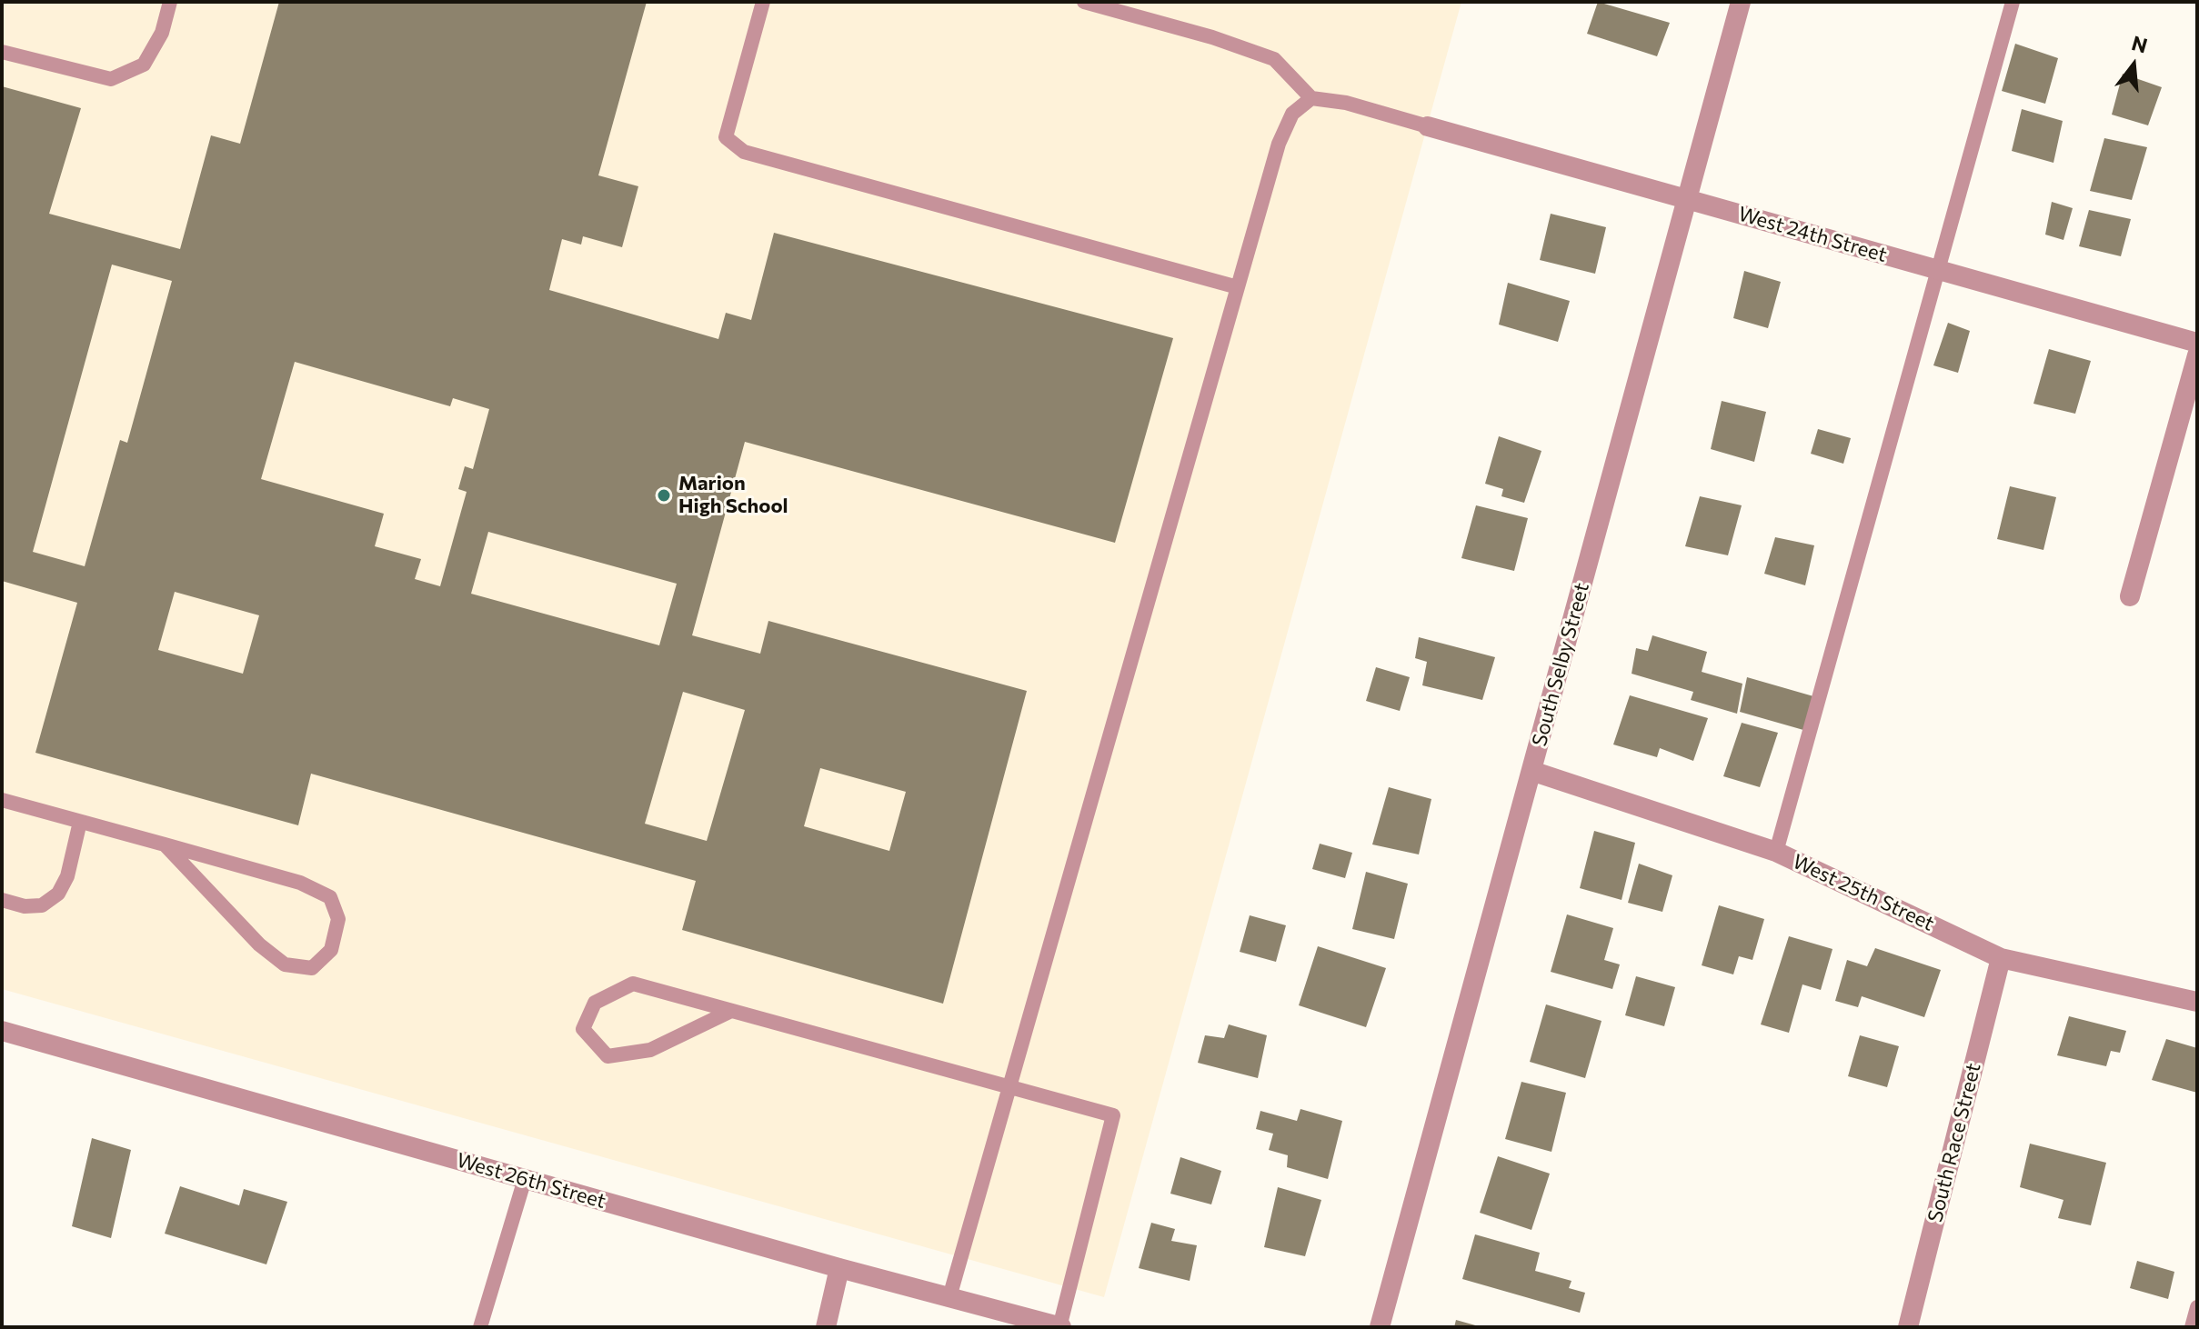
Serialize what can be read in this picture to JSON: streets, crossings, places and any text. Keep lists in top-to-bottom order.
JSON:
{
  "streets": {
    "street": [
      "West 24th Street",
      "South Selby Street",
      "West 25th Street",
      "South Race Street",
      "West 26th Street"
    ]
  },
  "crossings": [
    ["West 24th Street", "South Selby Street"],
    ["South Selby Street", "West 25th Street"],
    ["West 25th Street", "South Race Street"]
  ],
  "places": ["Marion High School"],
  "north": "top"
}
